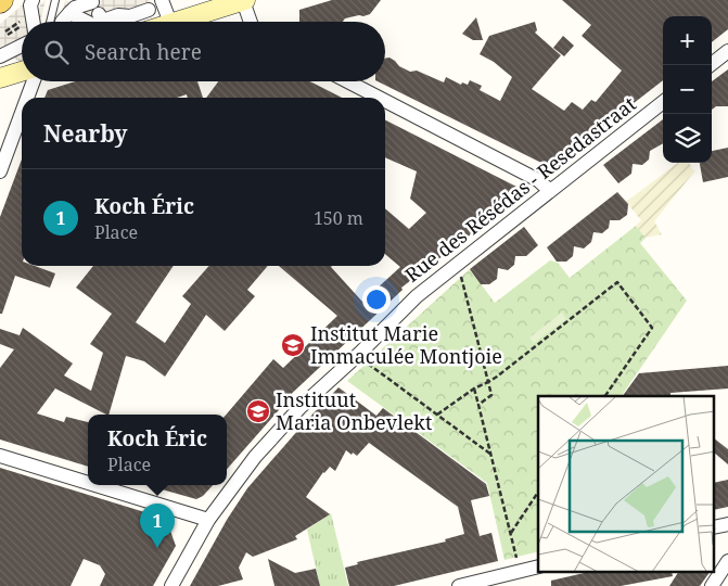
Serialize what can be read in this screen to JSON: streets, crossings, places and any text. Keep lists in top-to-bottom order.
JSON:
{
  "streets": {
    "street": ["Rue des Résédas - Resedastraat"]
  },
  "places": {
    "school or university": ["Institut Marie Immaculée Montjoie", "Instituut Maria Onbevlekt"]
  },
  "page": {
    "map_buttons": ["+", "−"],
    "search": "Search here",
    "heading": "Nearby",
    "list": [
      {
        "mark": "1",
        "name": "Koch Éric",
        "note": "Place",
        "value": "150 m"
      }
    ],
    "popup": ["Koch Éric", "Place"],
    "pins": "1"
  }
}
